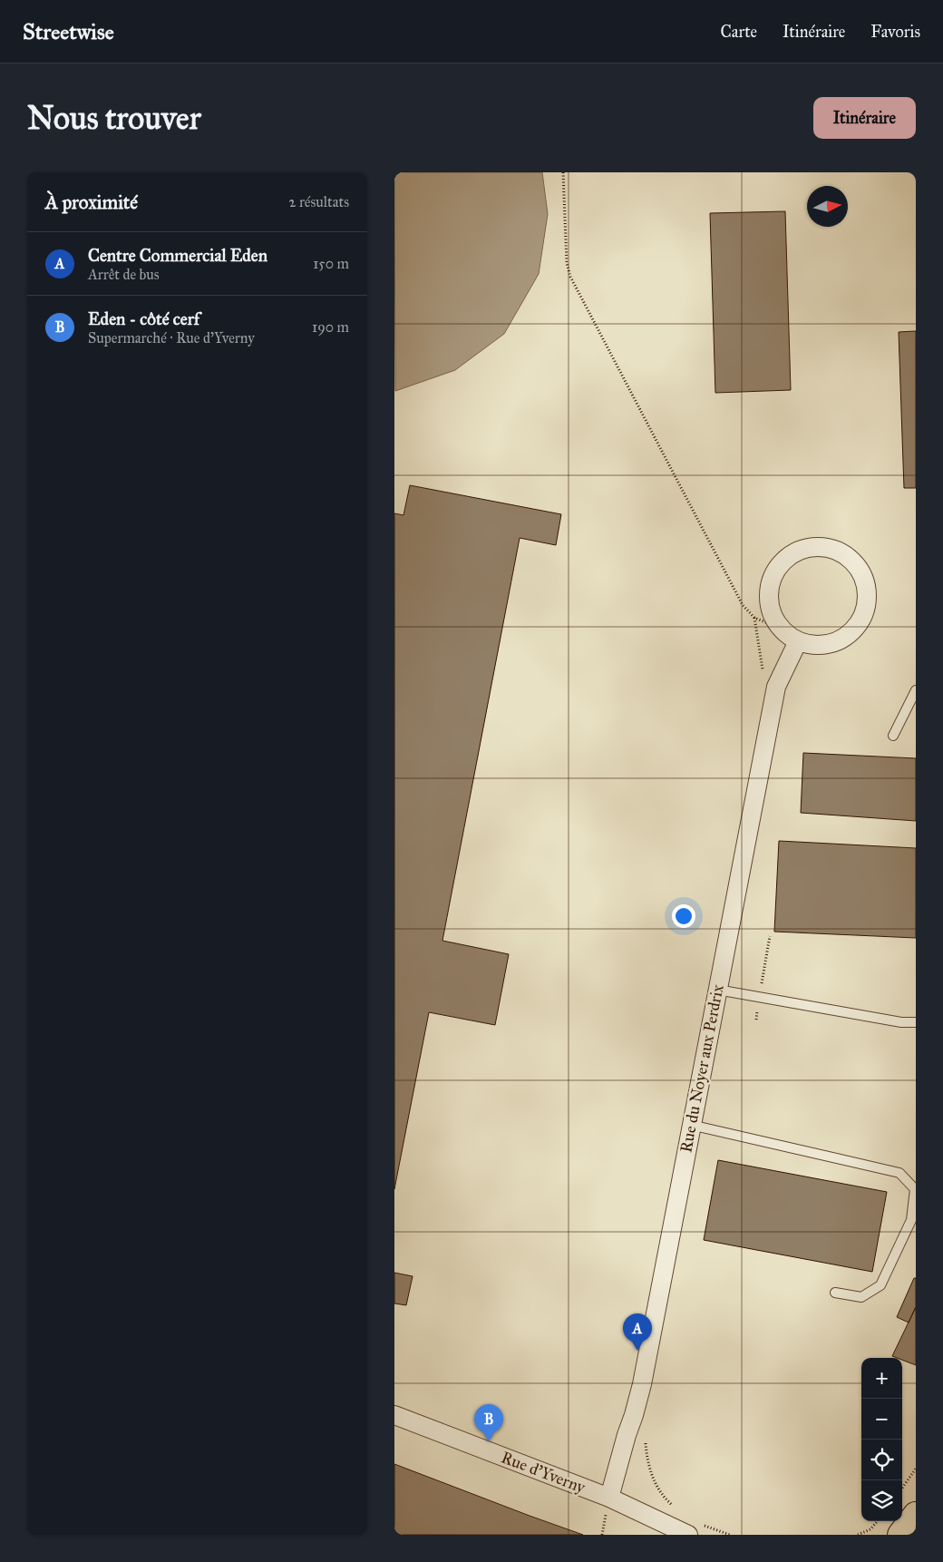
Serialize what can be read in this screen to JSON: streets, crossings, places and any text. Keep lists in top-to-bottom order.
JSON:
{
  "streets": {
    "street": ["Rue du Noyer aux Perdrix", "Rue d'Yverny"]
  },
  "crossings": [
    ["Rue du Noyer aux Perdrix", "Rue d'Yverny"]
  ],
  "north": "right",
  "page": {
    "header": "Streetwise",
    "nav": ["Carte", "Itinéraire", "Favoris"],
    "buttons": "Itinéraire",
    "title": "Nous trouver",
    "heading": ["À proximité", "2 résultats"],
    "list": [
      {
        "mark": "A",
        "name": "Centre Commercial Eden",
        "note": "Arrêt de bus",
        "value": "150 m"
      },
      {
        "mark": "B",
        "name": "Eden - côté cerf",
        "note": "Supermarché · Rue d'Yverny",
        "value": "190 m"
      }
    ],
    "pins": ["A", "B"],
    "map_buttons": ["+", "−"]
  }
}
